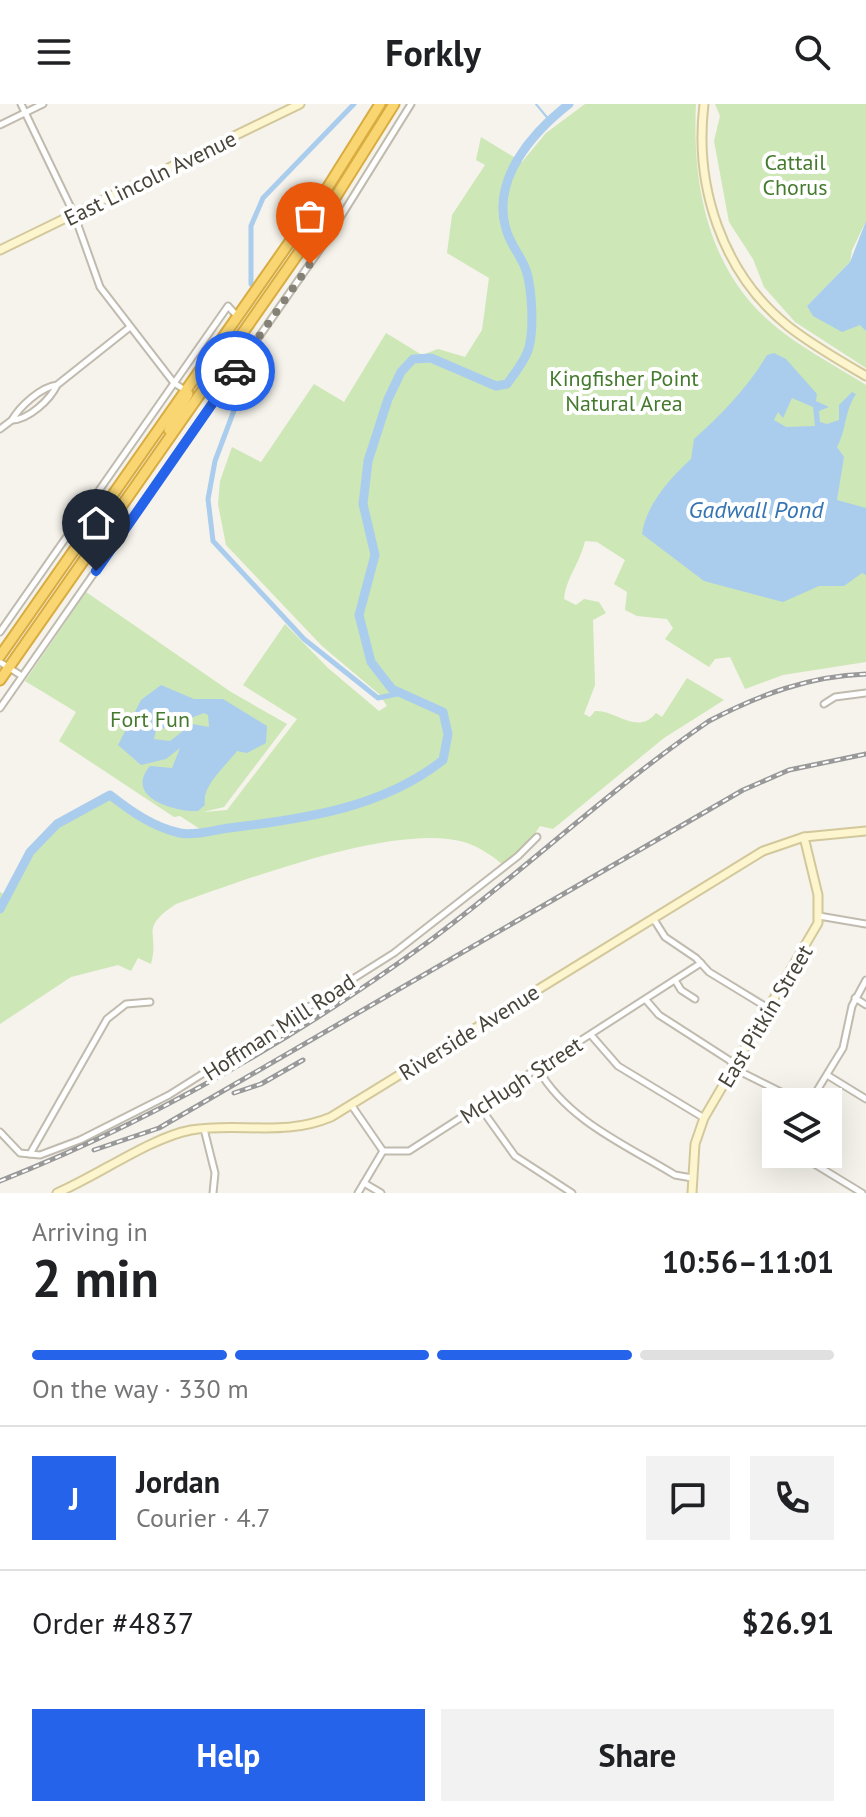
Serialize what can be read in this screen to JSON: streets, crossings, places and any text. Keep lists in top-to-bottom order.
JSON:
{
  "streets": {
    "main road": ["East Lincoln Avenue", "East Pitkin Street", "Riverside Avenue"],
    "street": ["Hoffman Mill Road", "McHugh Street"]
  },
  "crossings": [
    ["East Pitkin Street", "Riverside Avenue"]
  ],
  "water": ["Gadwall Pond"],
  "parks": ["Cattail Chorus", "Kingfisher Point Natural Area", "Fort Fun"],
  "page": {
    "header": "Forkly",
    "heading": ["2 min", "Arriving in", "10:56–11:01"],
    "panel": [
      "Jordan",
      "Courier · 4.7",
      "Order #4837",
      "$26.91"
    ],
    "bar": "On the way · 330 m",
    "round": "J",
    "buttons": ["Help", "Share"]
  }
}
